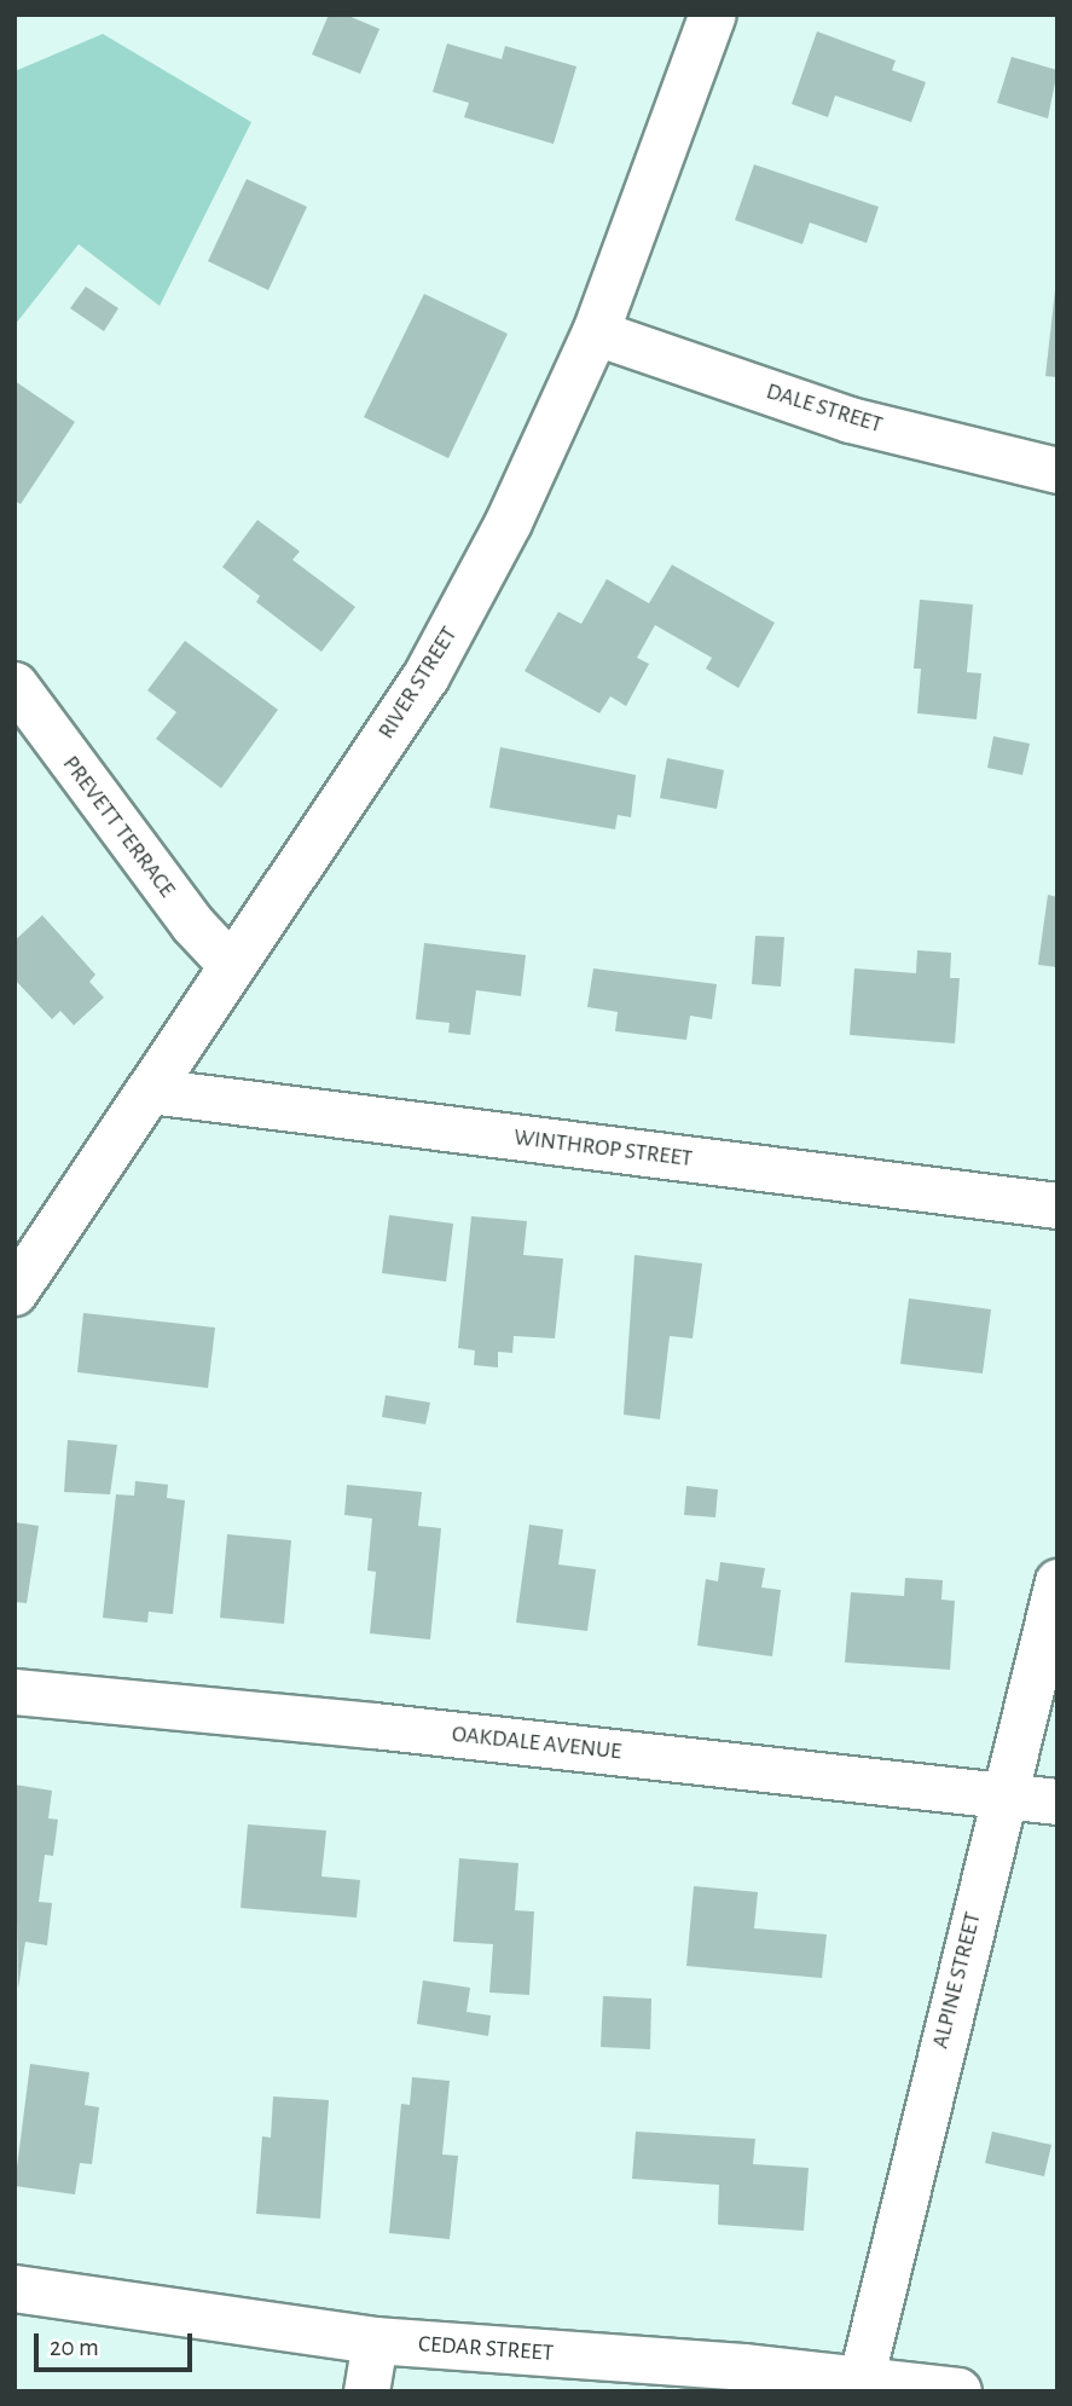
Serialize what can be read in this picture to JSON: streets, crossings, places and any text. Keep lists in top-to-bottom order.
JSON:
{
  "streets": {
    "street": [
      "DALE STREET",
      "RIVER STREET",
      "PREVETT TERRACE",
      "WINTHROP STREET",
      "OAKDALE AVENUE",
      "ALPINE STREET",
      "CEDAR STREET"
    ]
  },
  "crossings": [
    ["DALE STREET", "RIVER STREET"],
    ["RIVER STREET", "PREVETT TERRACE"],
    ["RIVER STREET", "WINTHROP STREET"],
    ["OAKDALE AVENUE", "ALPINE STREET"],
    ["ALPINE STREET", "CEDAR STREET"]
  ],
  "scale_bar": "20 m"
}
